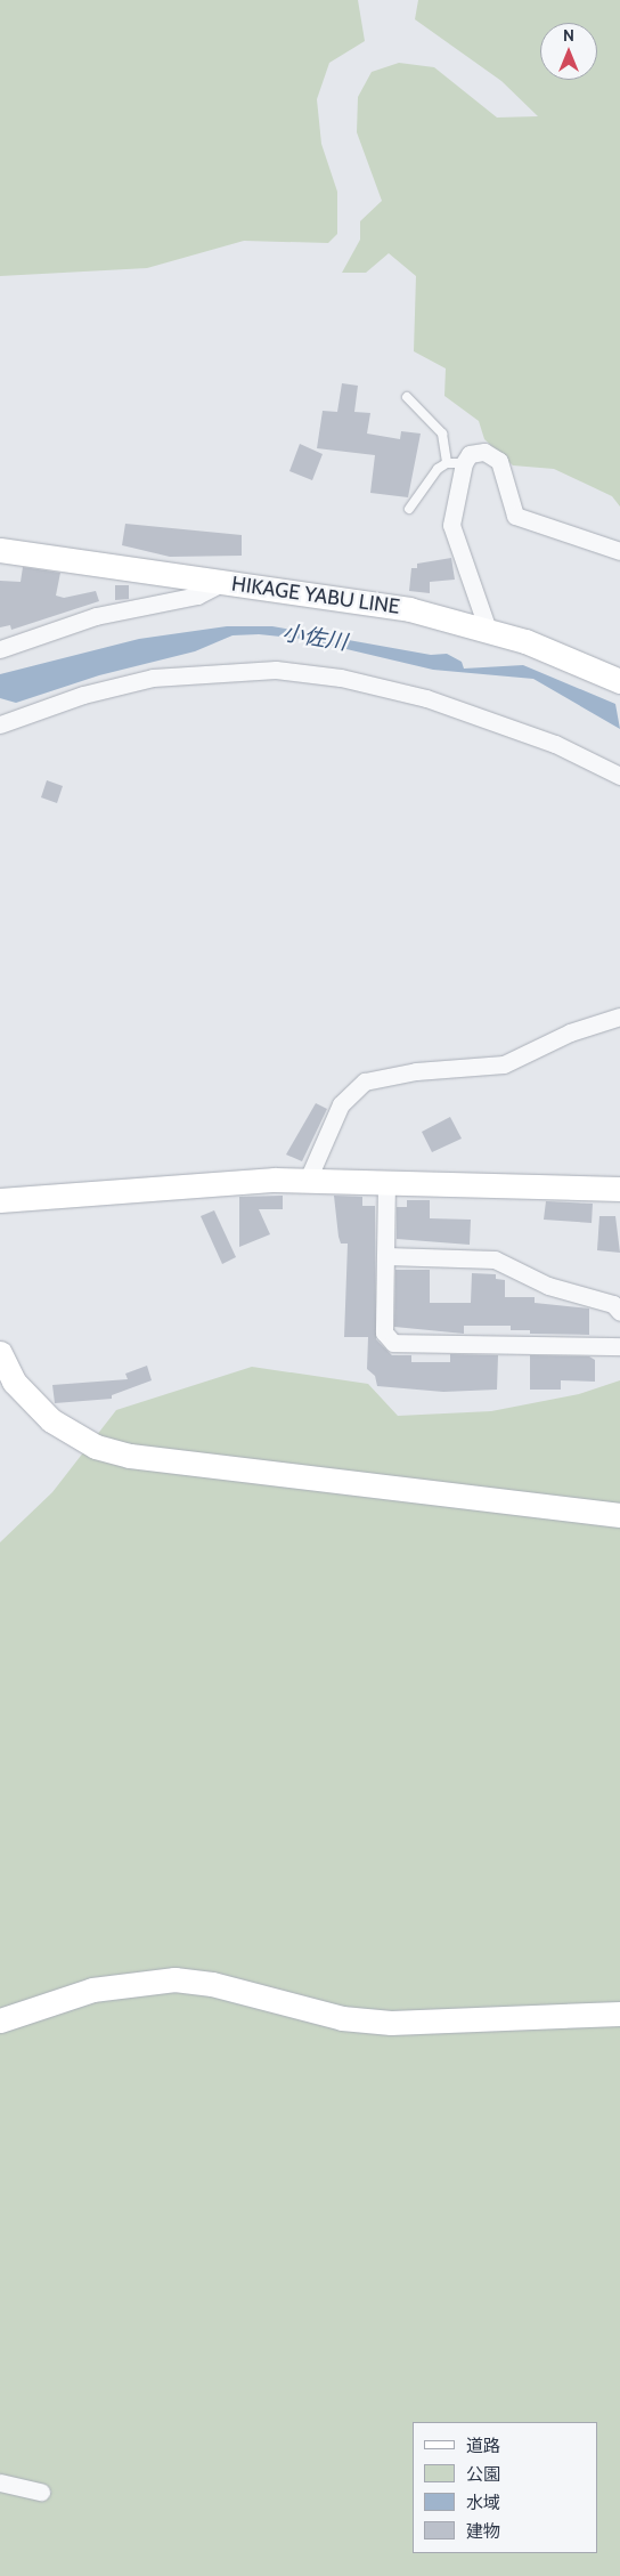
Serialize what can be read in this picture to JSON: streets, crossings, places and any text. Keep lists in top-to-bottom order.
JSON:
{
  "streets": {
    "street": ["HIKAGE YABU LINE"]
  },
  "water": ["小佐川"],
  "legend": [
    "道路",
    "公園",
    "水域",
    "建物"
  ],
  "north": "top"
}
